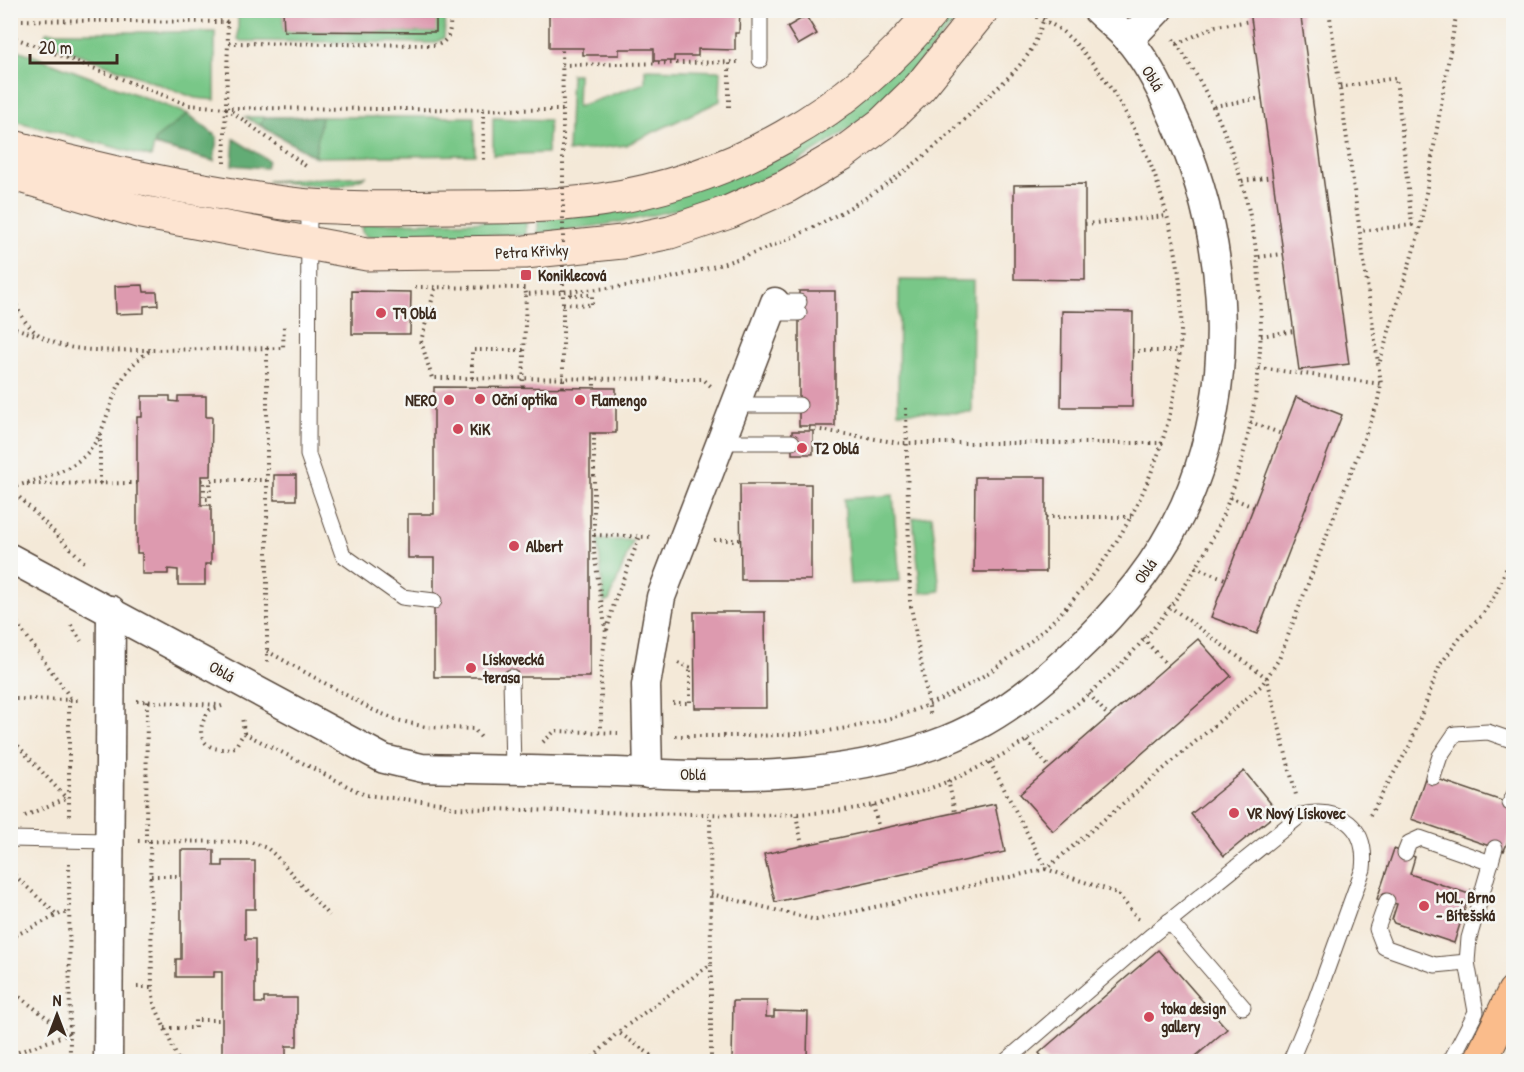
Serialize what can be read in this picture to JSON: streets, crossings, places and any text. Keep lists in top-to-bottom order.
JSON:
{
  "streets": {
    "street": ["Oblá", "Petra Křivky"]
  },
  "places": {
    "transit": ["Koniklecová"],
    "other": [
      "T9 Oblá",
      "Oční optika",
      "NERO",
      "Flamengo",
      "KiK",
      "T2 Oblá",
      "Albert",
      "Lískovecká terasa",
      "VR Nový Lískovec",
      "MOL, Brno - Bítešská",
      "toka design gallery"
    ]
  },
  "scale_bar": "20 m",
  "north": "top"
}
